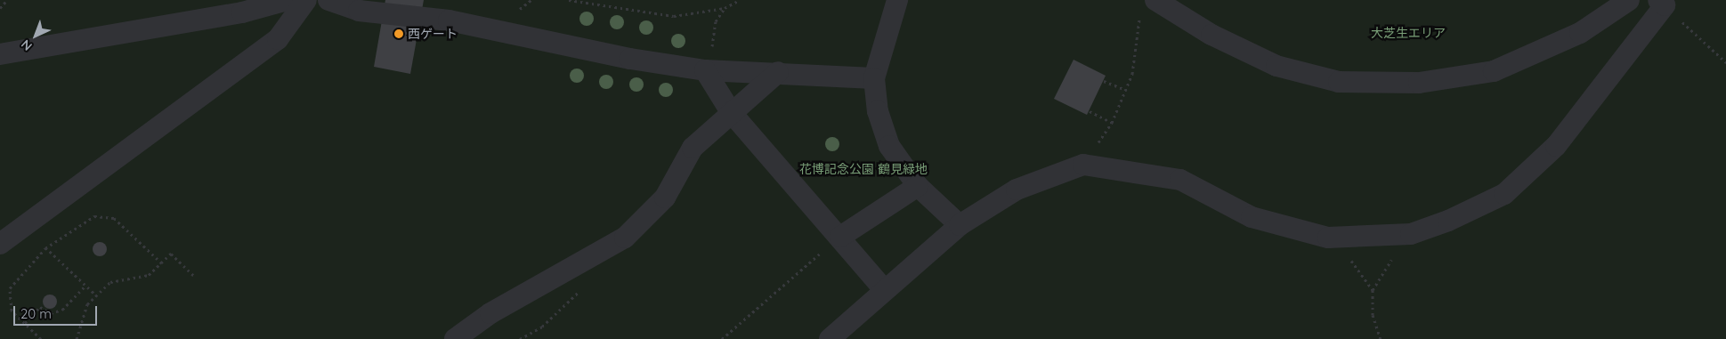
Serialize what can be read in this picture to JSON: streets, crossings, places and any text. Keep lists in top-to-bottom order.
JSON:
{
  "parks": ["大芝生エリア", "花博記念公園 鶴見緑地"],
  "places": ["西ゲート"],
  "scale_bar": "20 m",
  "north": "bottom left"
}
